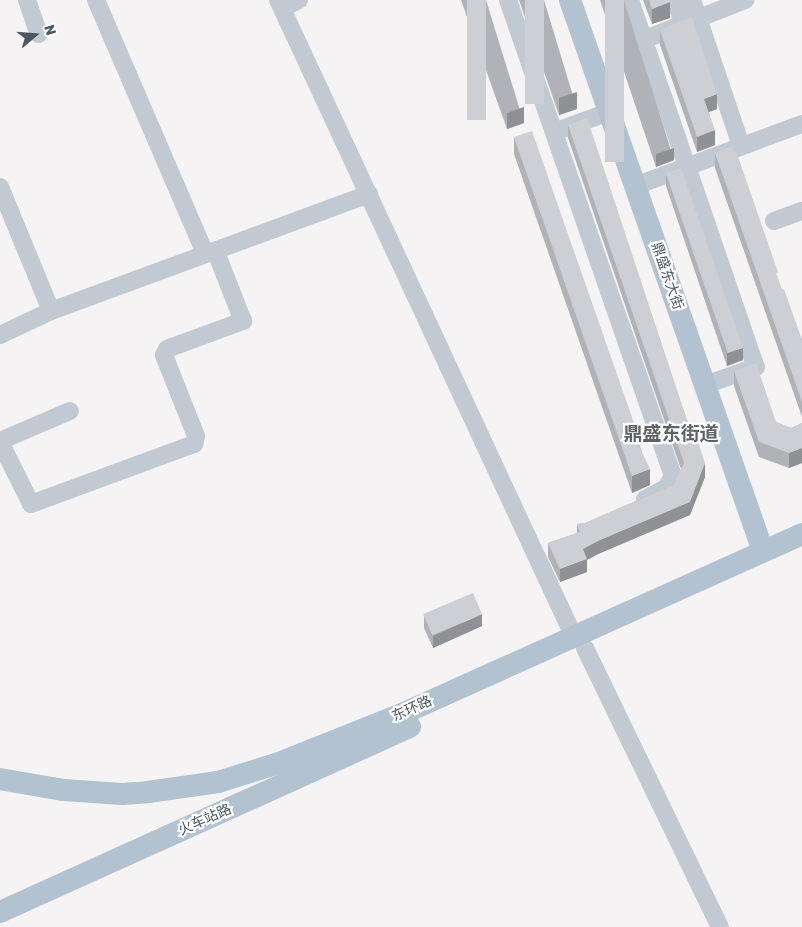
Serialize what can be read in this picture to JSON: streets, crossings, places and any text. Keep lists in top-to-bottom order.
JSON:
{
  "streets": {
    "main road": ["鼎盛东大街", "东环路", "火车站路"]
  },
  "crossings": [
    ["鼎盛东大街", "东环路"],
    ["东环路", "火车站路"]
  ],
  "districts": ["鼎盛东街道"],
  "north": "right"
}
